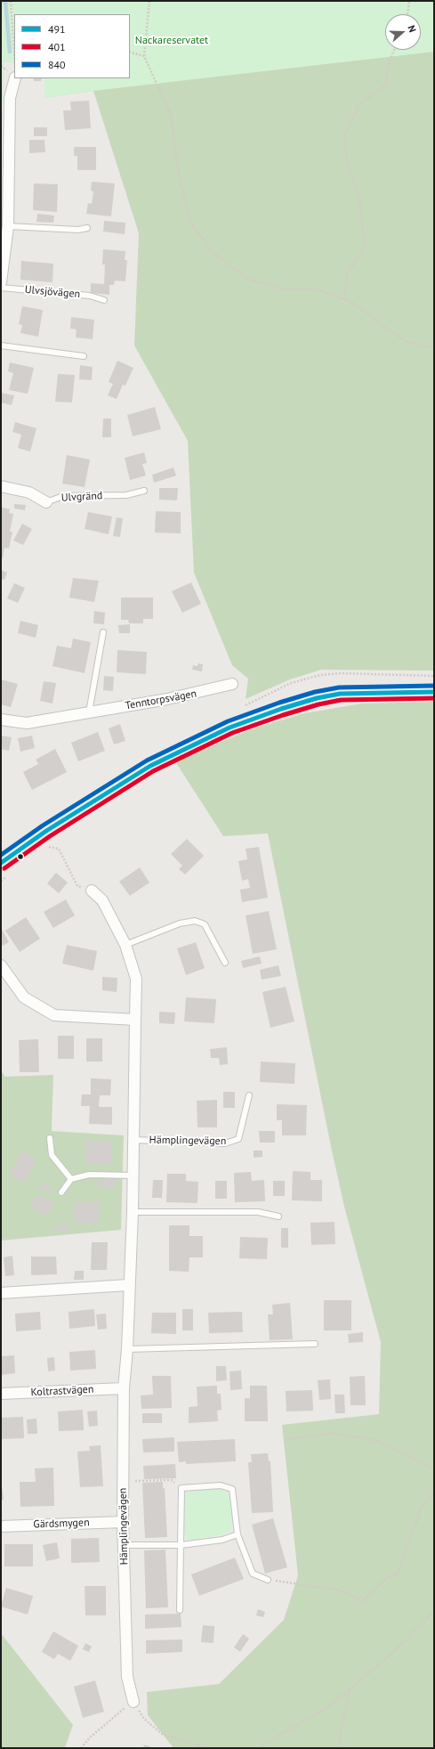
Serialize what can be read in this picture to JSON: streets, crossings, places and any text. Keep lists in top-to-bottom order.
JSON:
{
  "streets": {
    "street": [
      "Ulvgränd",
      "Tenntorpsvägen",
      "Hämplingevägen",
      "Koltrastvägen",
      "Gärdsmygen"
    ],
    "lane": ["Ulvsjövägen"]
  },
  "crossings": [
    ["Hämplingevägen", "Koltrastvägen"],
    ["Hämplingevägen", "Gärdsmygen"]
  ],
  "parks": ["Nackareservatet"],
  "lines": ["transit line 840", "transit line 491", "transit line 401"],
  "legend": ["491", "401", "840"],
  "north": "right"
}
